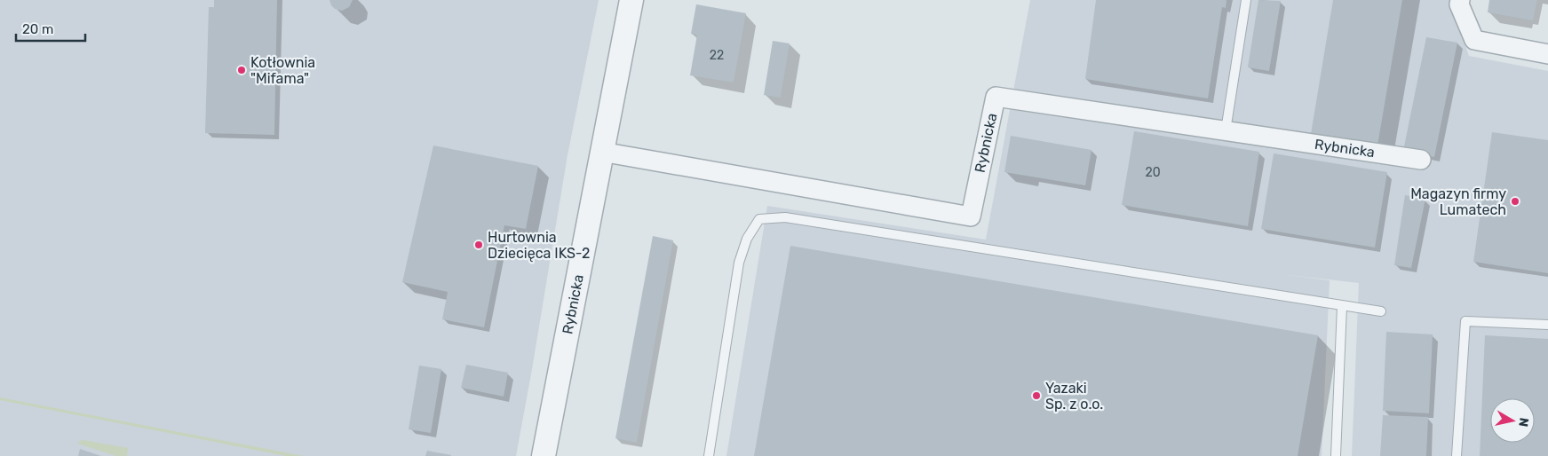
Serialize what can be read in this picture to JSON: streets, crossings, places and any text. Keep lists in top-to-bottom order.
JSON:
{
  "streets": {
    "street": ["Rybnicka"]
  },
  "places": [
    "Kotłownia \"Mifama\"",
    "Magazyn firmy Lumatech",
    "Hurtownia Dziecięca IKS-2",
    "Yazaki Sp. z o.o."
  ],
  "house_numbers": ["22", "20"],
  "scale_bar": "20 m",
  "north": "right"
}
